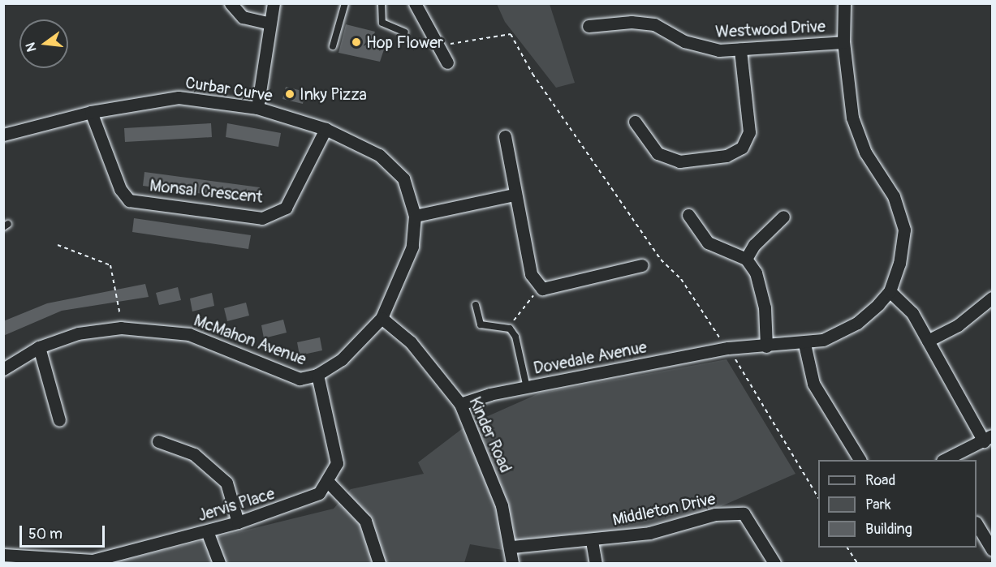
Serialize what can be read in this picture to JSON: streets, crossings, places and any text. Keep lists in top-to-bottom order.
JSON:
{
  "streets": {
    "street": [
      "Westwood Drive",
      "Curbar Curve",
      "Monsal Crescent",
      "McMahon Avenue",
      "Dovedale Avenue",
      "Kinder Road",
      "Jervis Place",
      "Middleton Drive"
    ]
  },
  "crossings": [
    ["Curbar Curve", "Monsal Crescent"],
    ["Curbar Curve", "McMahon Avenue"],
    ["Curbar Curve", "Kinder Road"],
    ["McMahon Avenue", "Kinder Road"],
    ["McMahon Avenue", "Jervis Place"],
    ["Dovedale Avenue", "Kinder Road"],
    ["Kinder Road", "Middleton Drive"]
  ],
  "places": ["Hop Flower", "Inky Pizza"],
  "legend": ["Road", "Park", "Building"],
  "scale_bar": "50 m",
  "north": "left"
}
